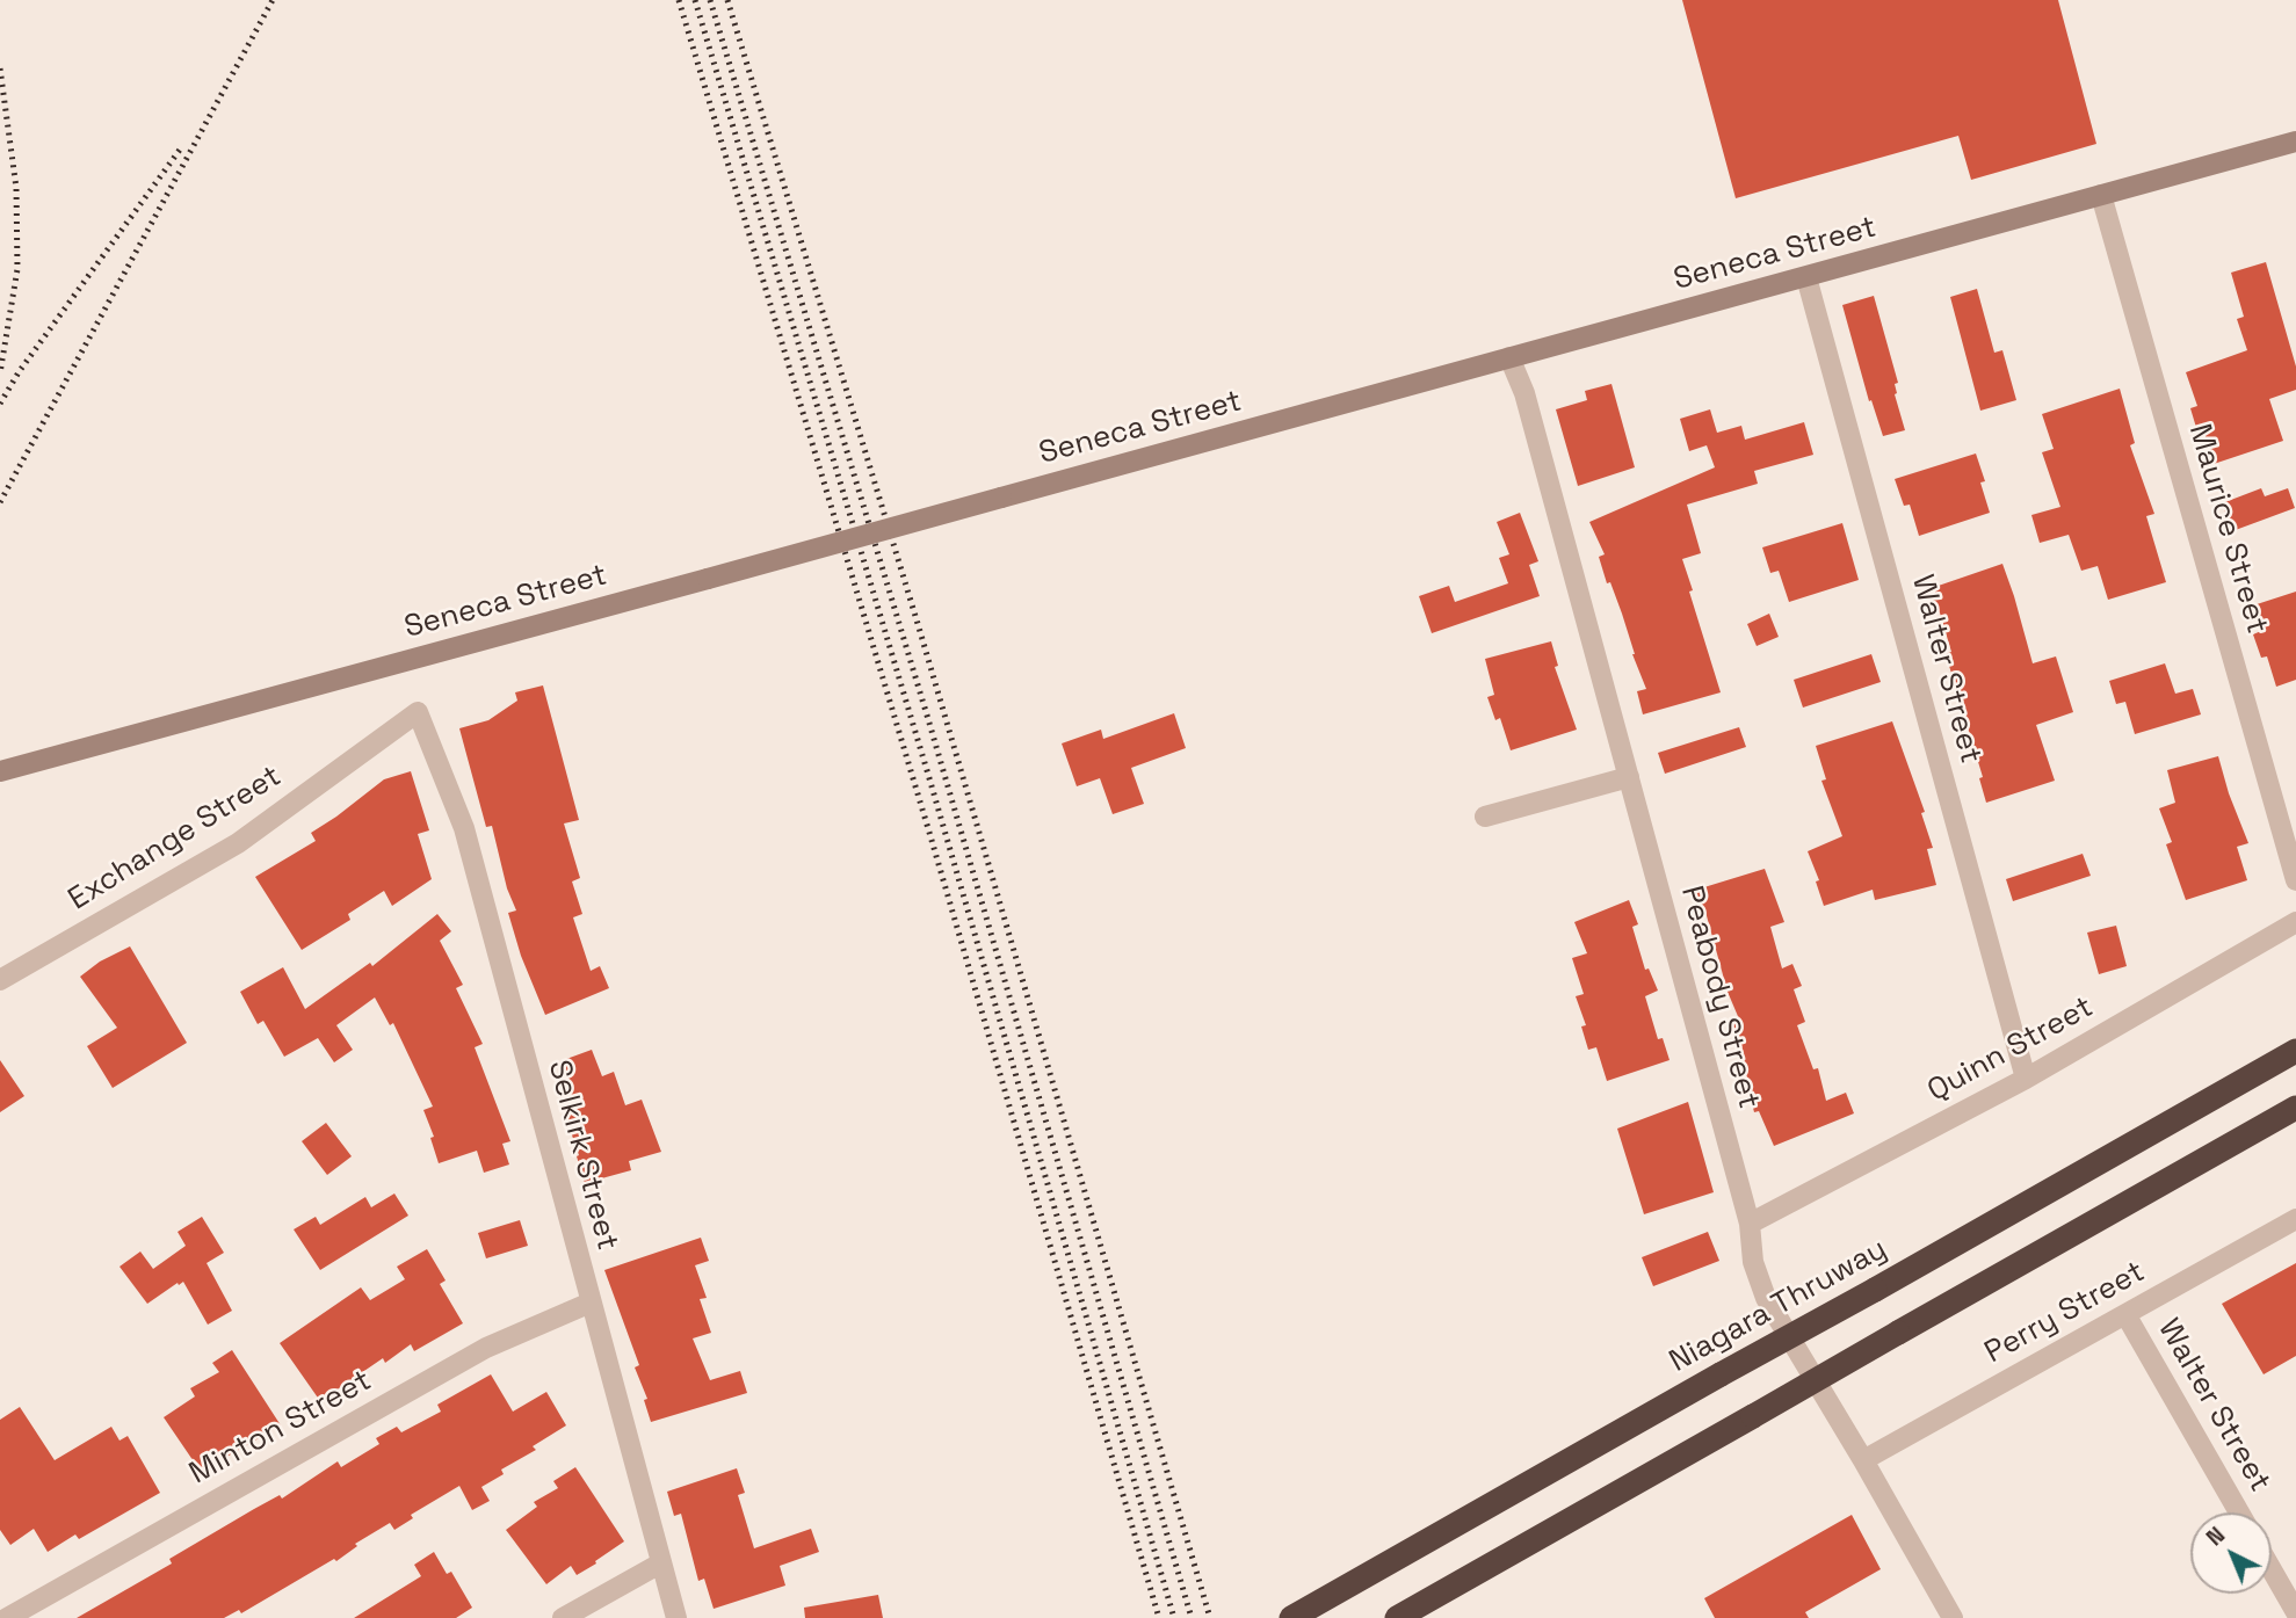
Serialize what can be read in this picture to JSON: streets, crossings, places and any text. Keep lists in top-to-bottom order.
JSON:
{
  "streets": {
    "highway": ["Niagara Thruway"],
    "main road": ["Seneca Street"],
    "street": [
      "Maurice Street",
      "Walter Street",
      "Exchange Street",
      "Peabody Street",
      "Quinn Street",
      "Selkirk Street",
      "Perry Street",
      "Minton Street"
    ]
  },
  "crossings": [
    ["Seneca Street", "Maurice Street"],
    ["Seneca Street", "Walter Street"],
    ["Seneca Street", "Peabody Street"],
    ["Walter Street", "Quinn Street"],
    ["Walter Street", "Perry Street"],
    ["Exchange Street", "Selkirk Street"],
    ["Peabody Street", "Quinn Street"],
    ["Peabody Street", "Perry Street"],
    ["Selkirk Street", "Minton Street"]
  ],
  "north": "top left"
}
